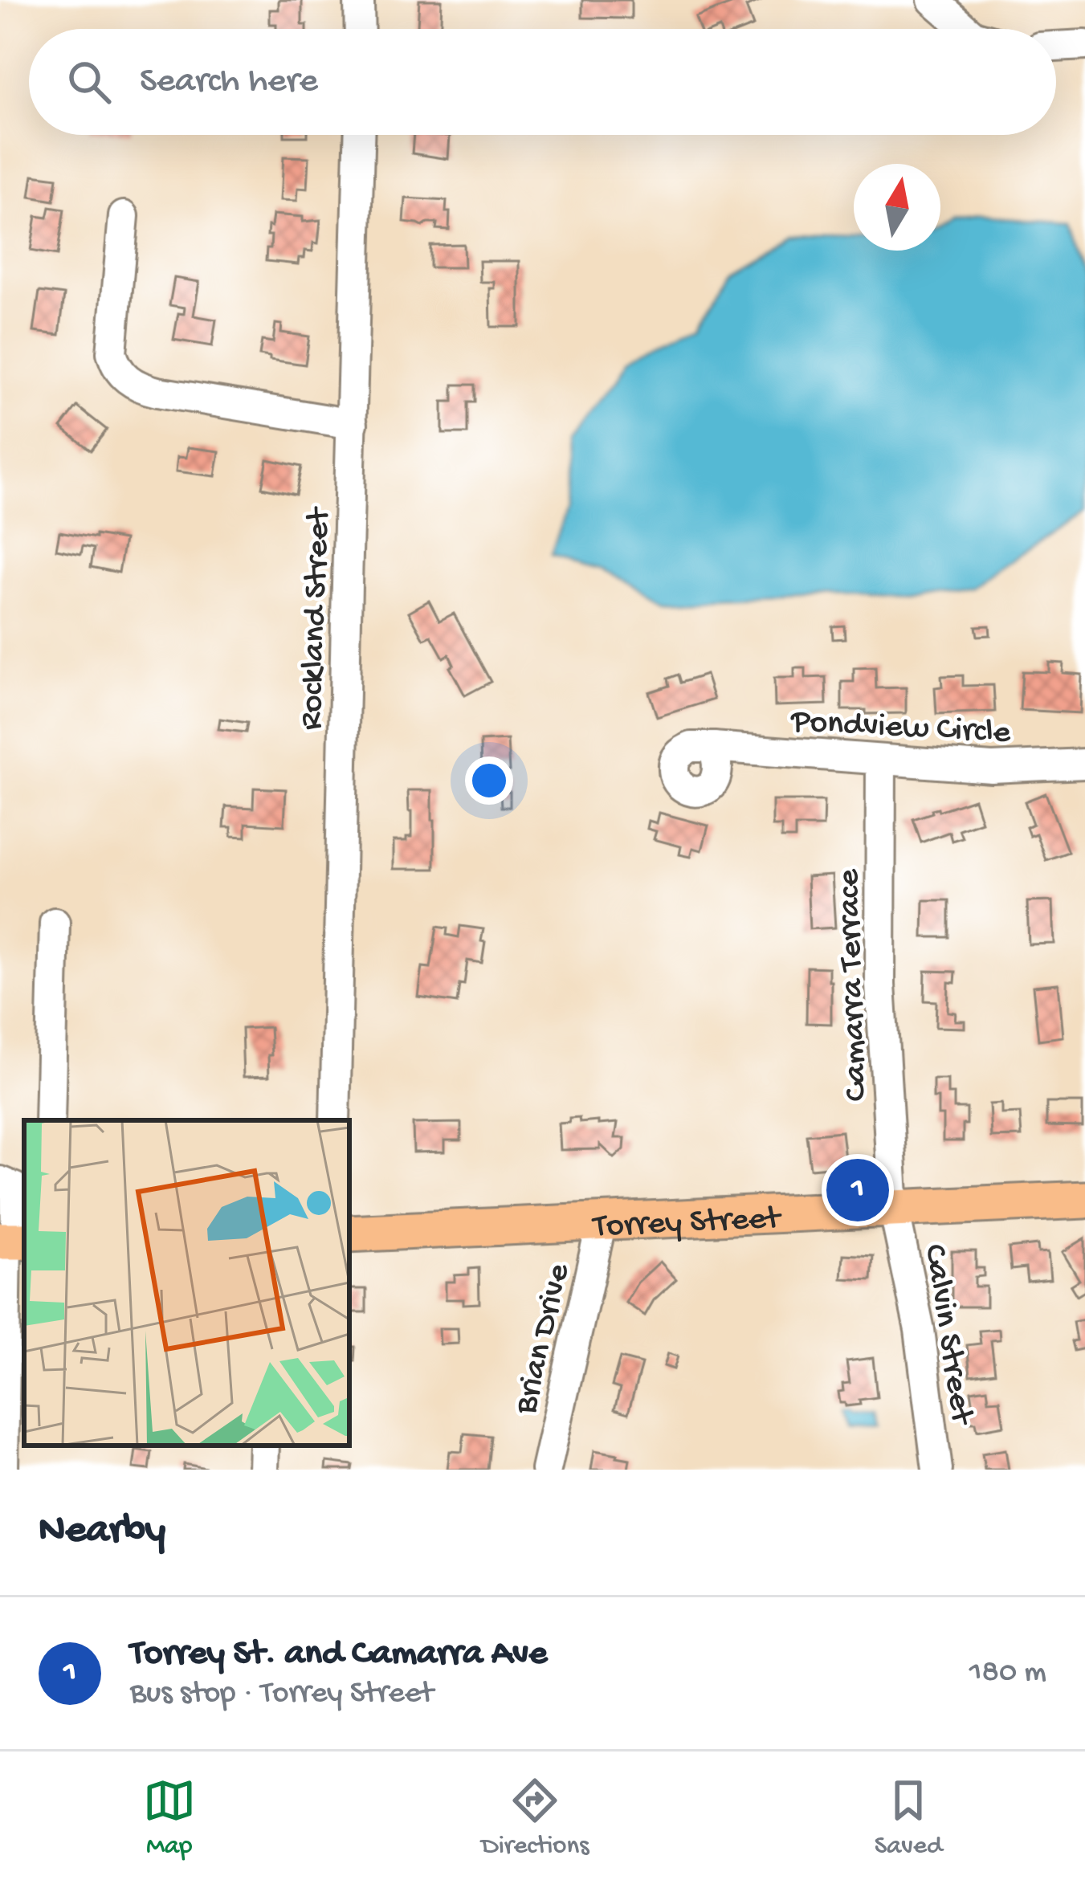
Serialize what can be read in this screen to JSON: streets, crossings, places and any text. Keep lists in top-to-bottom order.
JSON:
{
  "streets": {
    "main road": ["Torrey Street"],
    "street": [
      "Rockland Street",
      "Pondview Circle",
      "Camarra Terrace",
      "Calvin Street",
      "Brian Drive"
    ]
  },
  "crossings": [
    ["Pondview Circle", "Camarra Terrace"],
    ["Camarra Terrace", "Torrey Street"],
    ["Camarra Terrace", "Calvin Street"],
    ["Torrey Street", "Calvin Street"],
    ["Torrey Street", "Brian Drive"]
  ],
  "north": "top",
  "page": {
    "search": "Search here",
    "pins": "1",
    "heading": "Nearby",
    "list": [
      {
        "mark": "1",
        "name": "Torrey St. and Camarra Ave",
        "note": "Bus stop · Torrey Street",
        "value": "180 m"
      }
    ],
    "nav": ["Map", "Directions", "Saved"]
  }
}
